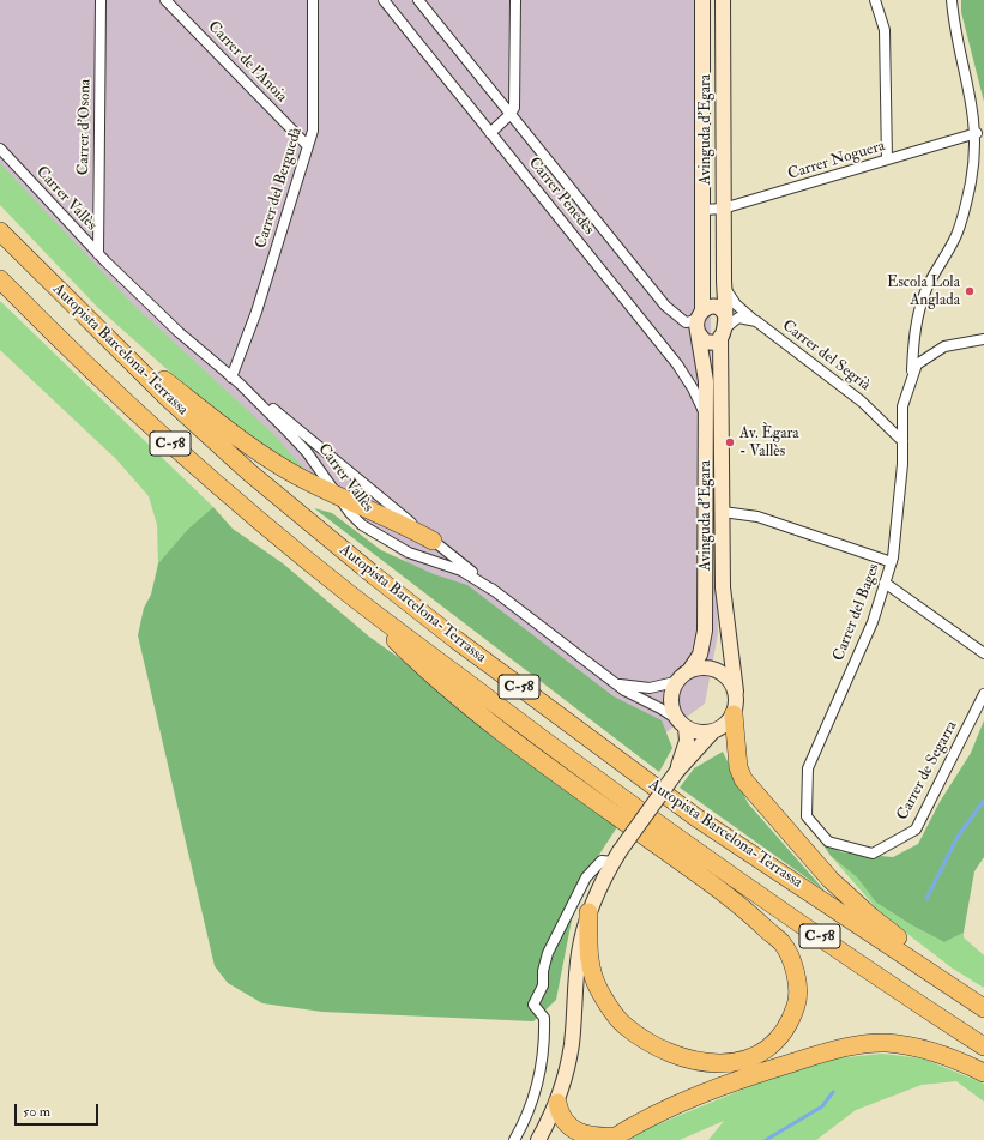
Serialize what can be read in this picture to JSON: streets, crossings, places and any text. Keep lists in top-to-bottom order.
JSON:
{
  "streets": {
    "highway": ["Autopista Barcelona-Terrassa", "C-58"],
    "street": [
      "Carrer de l'Anoia",
      "Carrer d'Osona",
      "Avinguda d'Egara",
      "Carrer Noguera",
      "Carrer del Berguedà",
      "Carrer Penedès",
      "Carrer Vallès",
      "Carrer del Segrià",
      "Carrer del Bages",
      "Carrer de Segarra"
    ]
  },
  "crossings": [
    ["Carrer de l'Anoia", "Carrer del Berguedà"],
    ["Carrer d'Osona", "Carrer Vallès"],
    ["Avinguda d'Egara", "Carrer Noguera"],
    ["Avinguda d'Egara", "Carrer Penedès"],
    ["Avinguda d'Egara", "Carrer Vallès"],
    ["Carrer Noguera", "Carrer del Bages"],
    ["Carrer del Berguedà", "Carrer Vallès"],
    ["Carrer del Segrià", "Carrer del Bages"],
    ["Carrer del Bages", "Carrer de Segarra"]
  ],
  "places": ["Escola Lola Anglada", "Av. Ègara - Vallès"],
  "scale_bar": "50 m"
}
